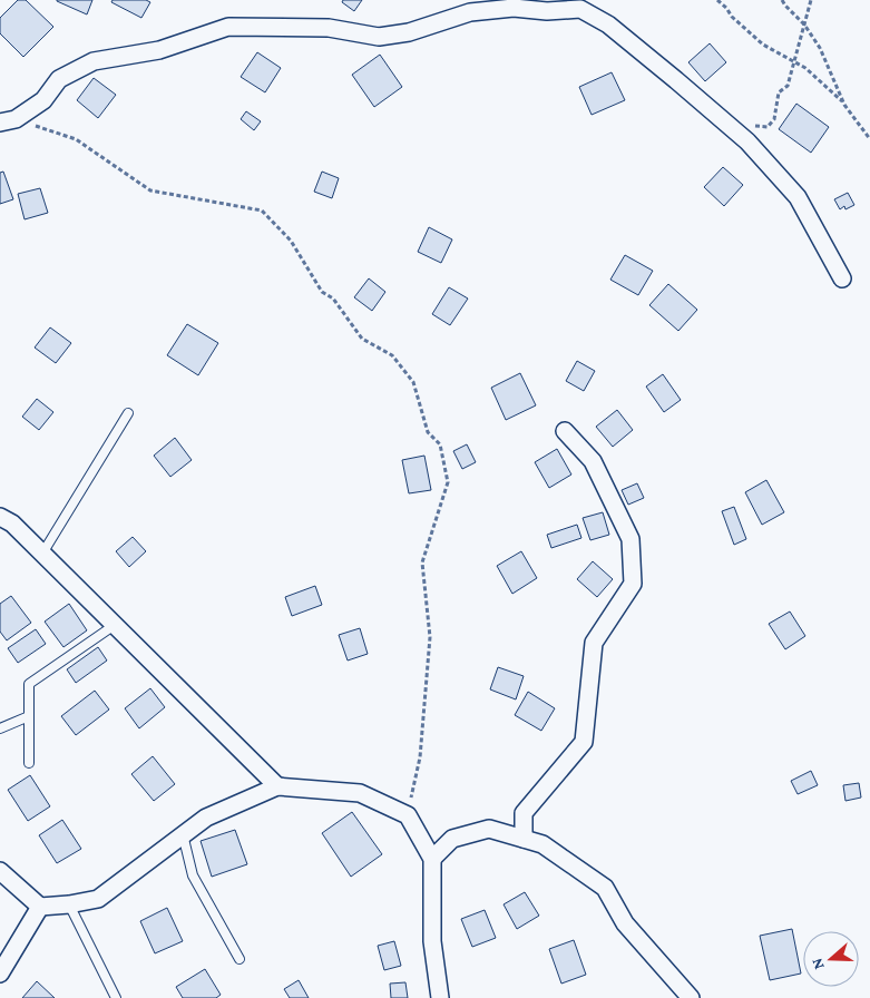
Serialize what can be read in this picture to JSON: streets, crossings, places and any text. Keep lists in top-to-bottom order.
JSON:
{
  "north": "left"
}
